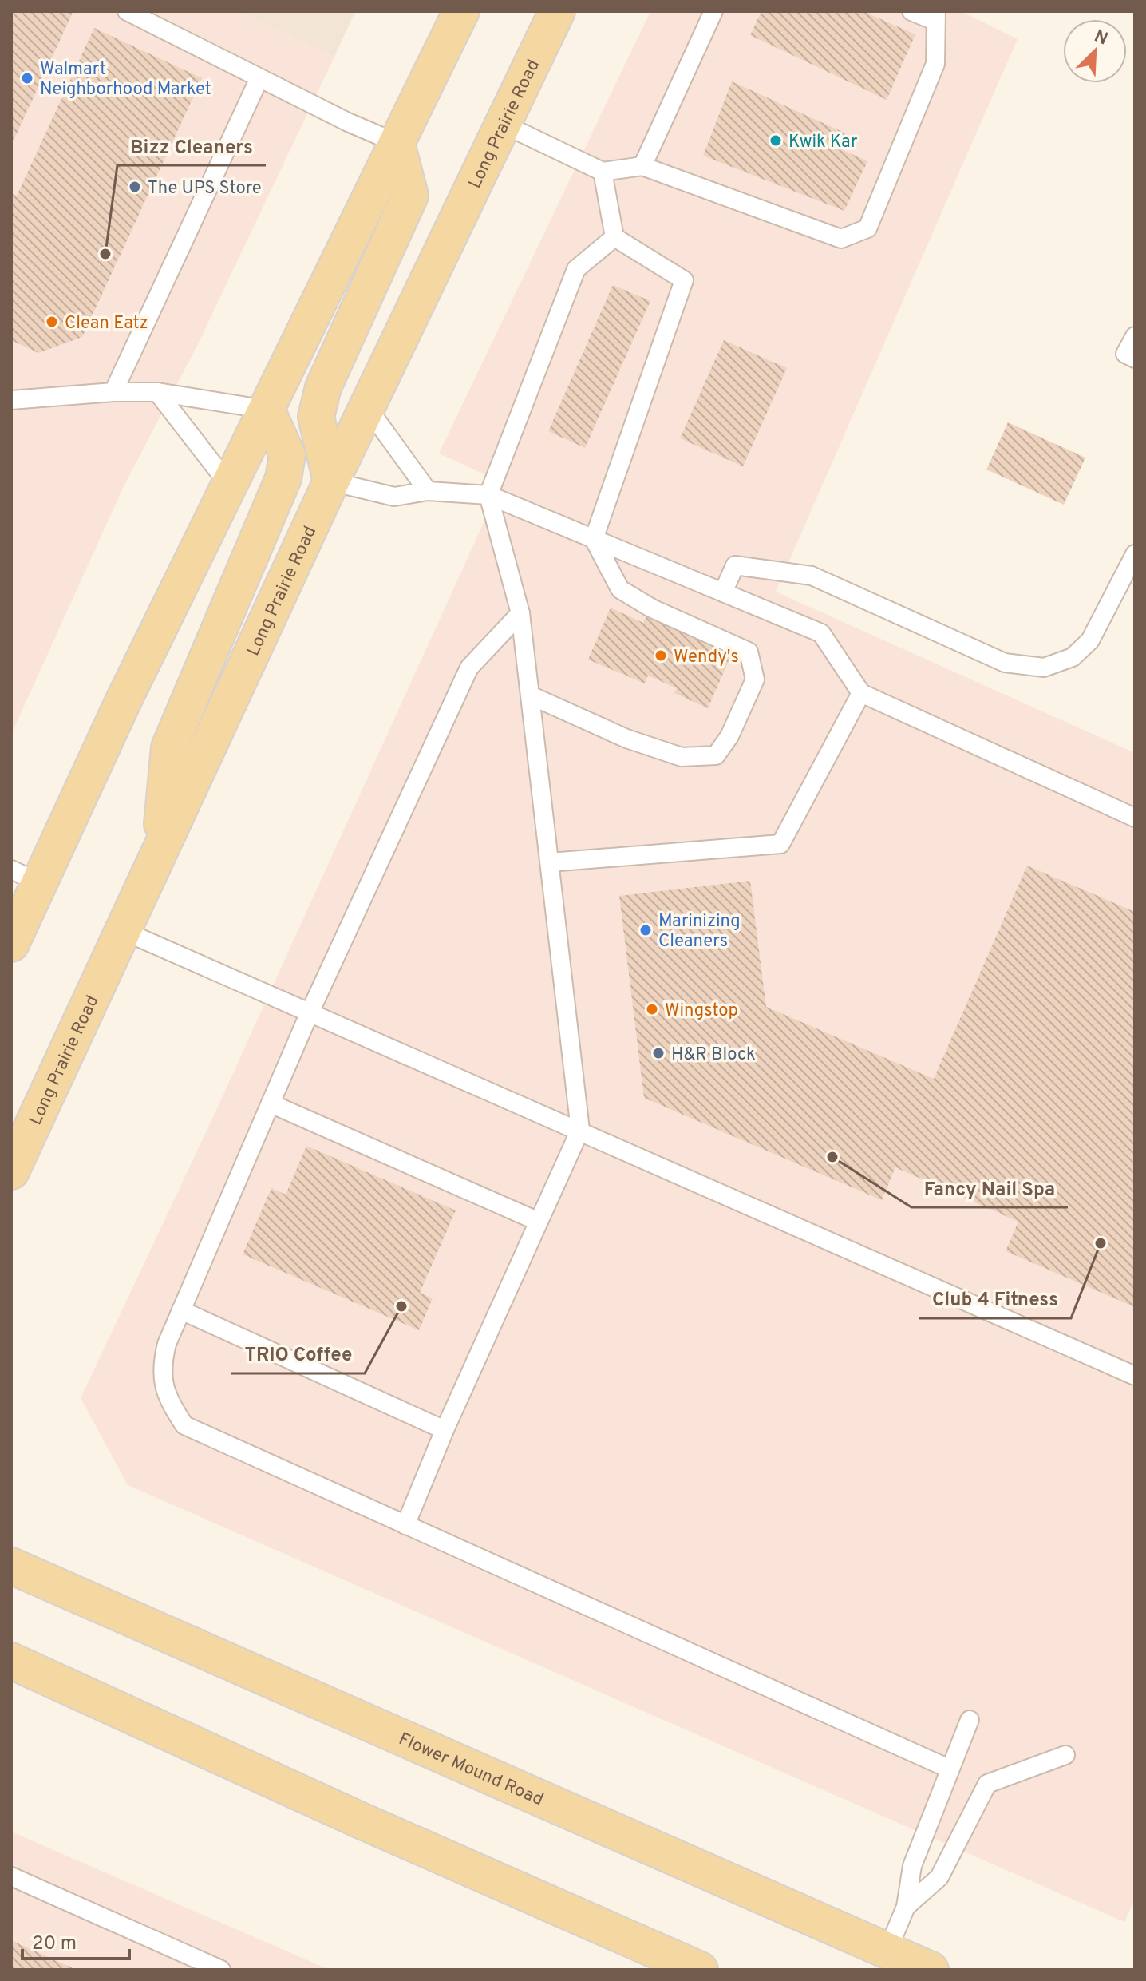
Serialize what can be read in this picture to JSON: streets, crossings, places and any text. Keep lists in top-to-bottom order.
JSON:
{
  "streets": {
    "main road": ["Long Prairie Road", "Flower Mound Road"]
  },
  "places": [
    "Walmart Neighborhood Market",
    "Kwik Kar",
    "The UPS Store",
    "Bizz Cleaners",
    "Clean Eatz",
    "Wendy's",
    "Marinizing Cleaners",
    "Wingstop",
    "H&R Block",
    "Fancy Nail Spa",
    "Club 4 Fitness",
    "TRIO Coffee"
  ],
  "scale_bar": "20 m",
  "north": "top right"
}
